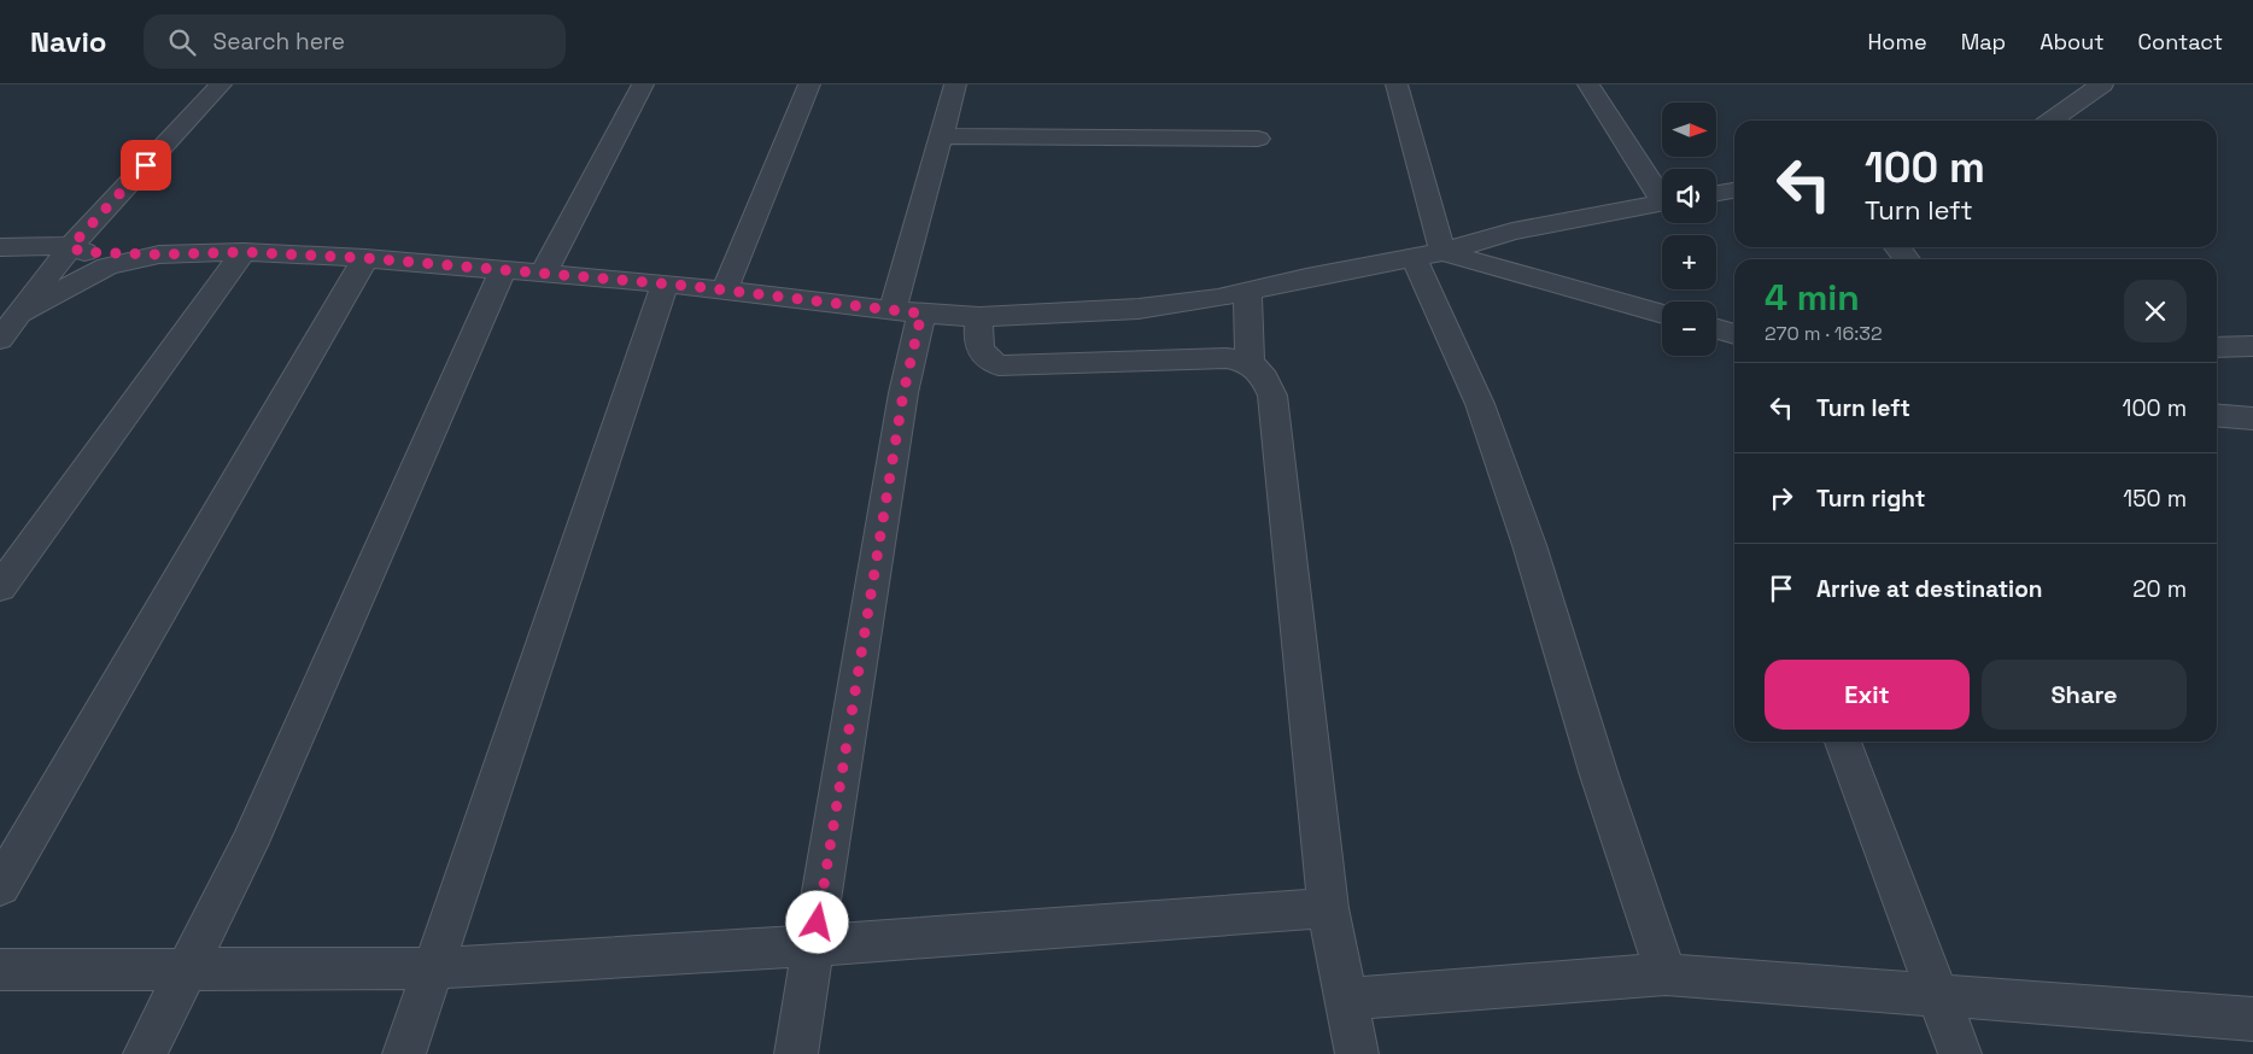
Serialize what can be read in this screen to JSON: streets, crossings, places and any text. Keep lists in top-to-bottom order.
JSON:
{
  "north": "right",
  "page": {
    "header": "Navio",
    "search": "Search here",
    "nav": [
      "Home",
      "Map",
      "About",
      "Contact"
    ],
    "map_buttons": ["+", "−"],
    "turn": ["100 m", "Turn left"],
    "heading": ["4 min", "270 m · 16:32"],
    "list": [
      {
        "name": "Turn left",
        "value": "100 m"
      },
      {
        "name": "Turn right",
        "value": "150 m"
      },
      {
        "name": "Arrive at destination",
        "value": "20 m"
      }
    ],
    "buttons": ["Exit", "Share"]
  }
}
